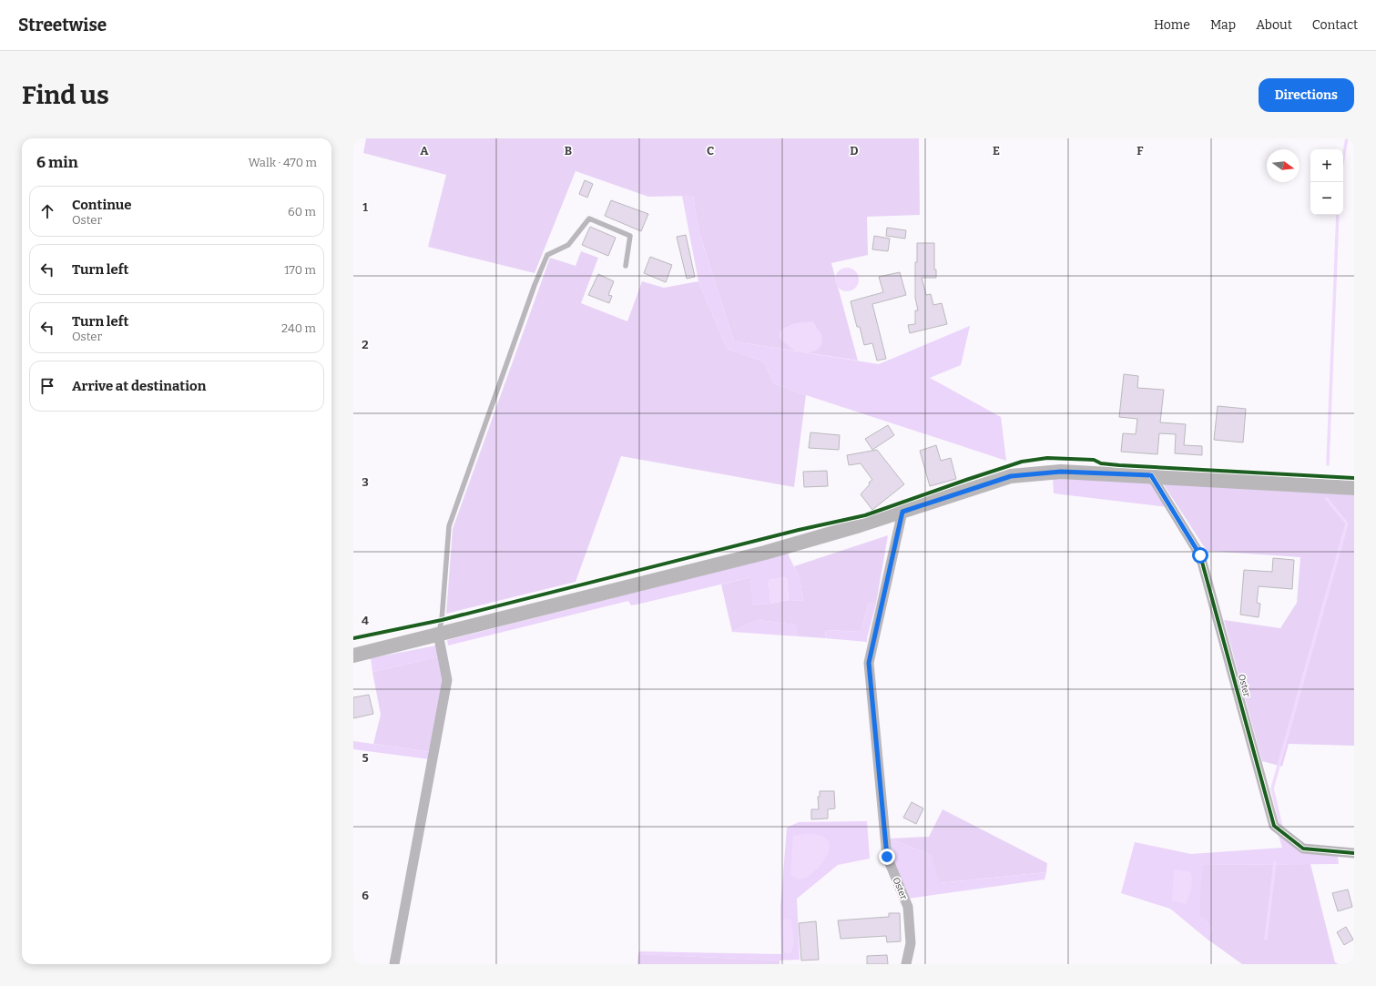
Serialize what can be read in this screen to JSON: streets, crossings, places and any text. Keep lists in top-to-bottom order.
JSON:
{
  "streets": {
    "street": ["Oster"]
  },
  "north": "right",
  "page": {
    "header": "Streetwise",
    "nav": [
      "Home",
      "Map",
      "About",
      "Contact"
    ],
    "buttons": "Directions",
    "title": "Find us",
    "heading": ["6 min", "Walk · 470 m"],
    "map_buttons": ["+", "−"],
    "list": [
      ["Continue", "Oster", "60 m"],
      ["Turn left", "170 m"],
      ["Turn left", "Oster", "240 m"],
      "Arrive at destination"
    ]
  },
  "grid": {
    "columns": [
      "A",
      "B",
      "C",
      "D",
      "E",
      "F"
    ],
    "rows": [
      "1",
      "2",
      "3",
      "4",
      "5",
      "6"
    ]
  }
}
